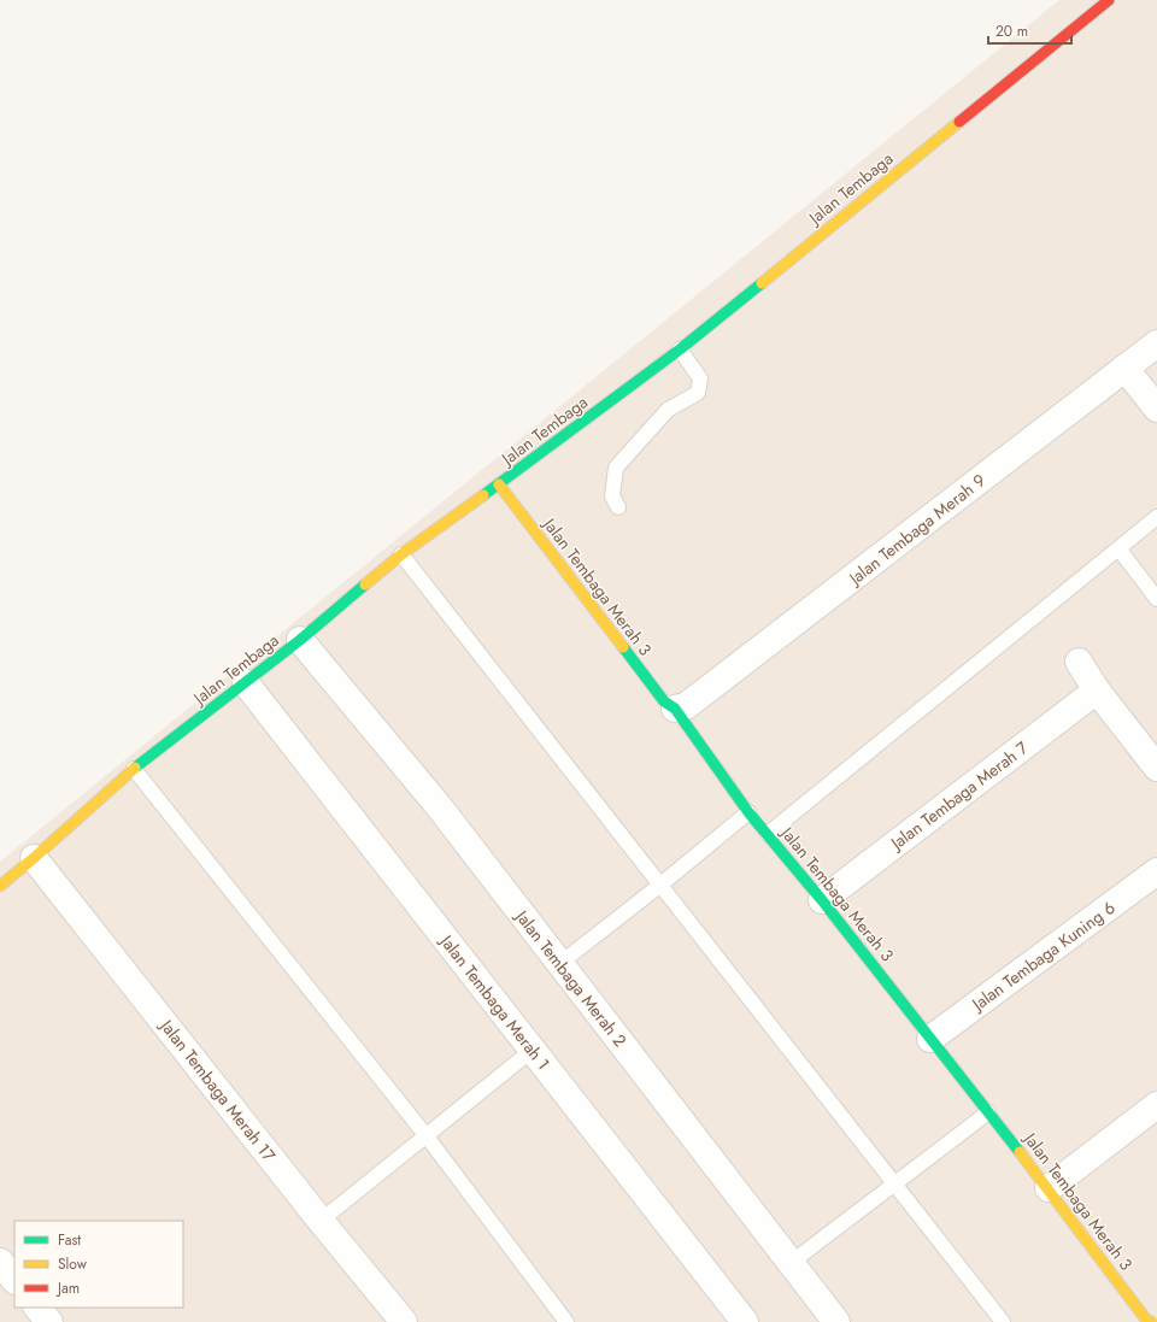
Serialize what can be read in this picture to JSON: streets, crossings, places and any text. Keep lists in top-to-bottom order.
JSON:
{
  "streets": {
    "street": [
      "Jalan Tembaga",
      "Jalan Tembaga Merah 9",
      "Jalan Tembaga Merah 3",
      "Jalan Tembaga Merah 7",
      "Jalan Tembaga Kuning 6",
      "Jalan Tembaga Merah 2",
      "Jalan Tembaga Merah 1",
      "Jalan Tembaga Merah 17"
    ]
  },
  "crossings": [
    ["Jalan Tembaga", "Jalan Tembaga Merah 3"],
    ["Jalan Tembaga", "Jalan Tembaga Merah 2"],
    ["Jalan Tembaga", "Jalan Tembaga Merah 1"],
    ["Jalan Tembaga", "Jalan Tembaga Merah 17"],
    ["Jalan Tembaga Merah 9", "Jalan Tembaga Merah 3"],
    ["Jalan Tembaga Merah 3", "Jalan Tembaga Merah 7"],
    ["Jalan Tembaga Merah 3", "Jalan Tembaga Kuning 6"]
  ],
  "legend": ["Fast", "Slow", "Jam"],
  "scale_bar": "20 m"
}
